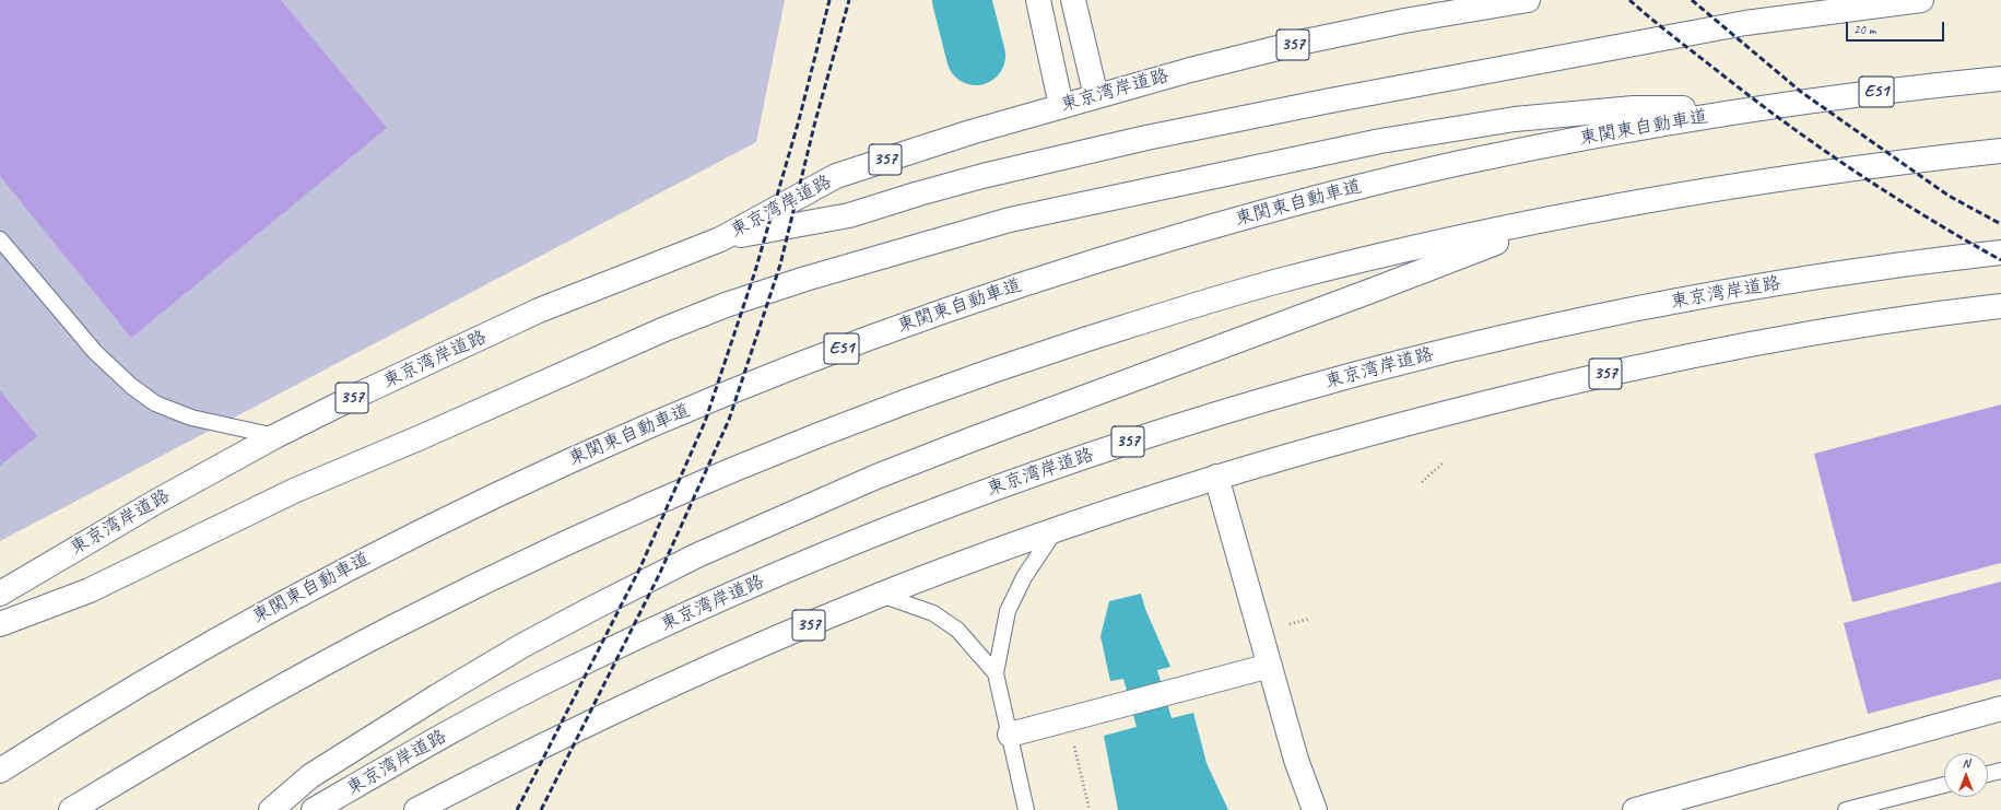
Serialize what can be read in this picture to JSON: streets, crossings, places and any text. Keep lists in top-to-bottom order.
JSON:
{
  "streets": {
    "main road": [
      "357",
      "東京湾岸道路",
      "E51",
      "東関東自動車道"
    ]
  },
  "scale_bar": "20 m",
  "north": "top"
}
